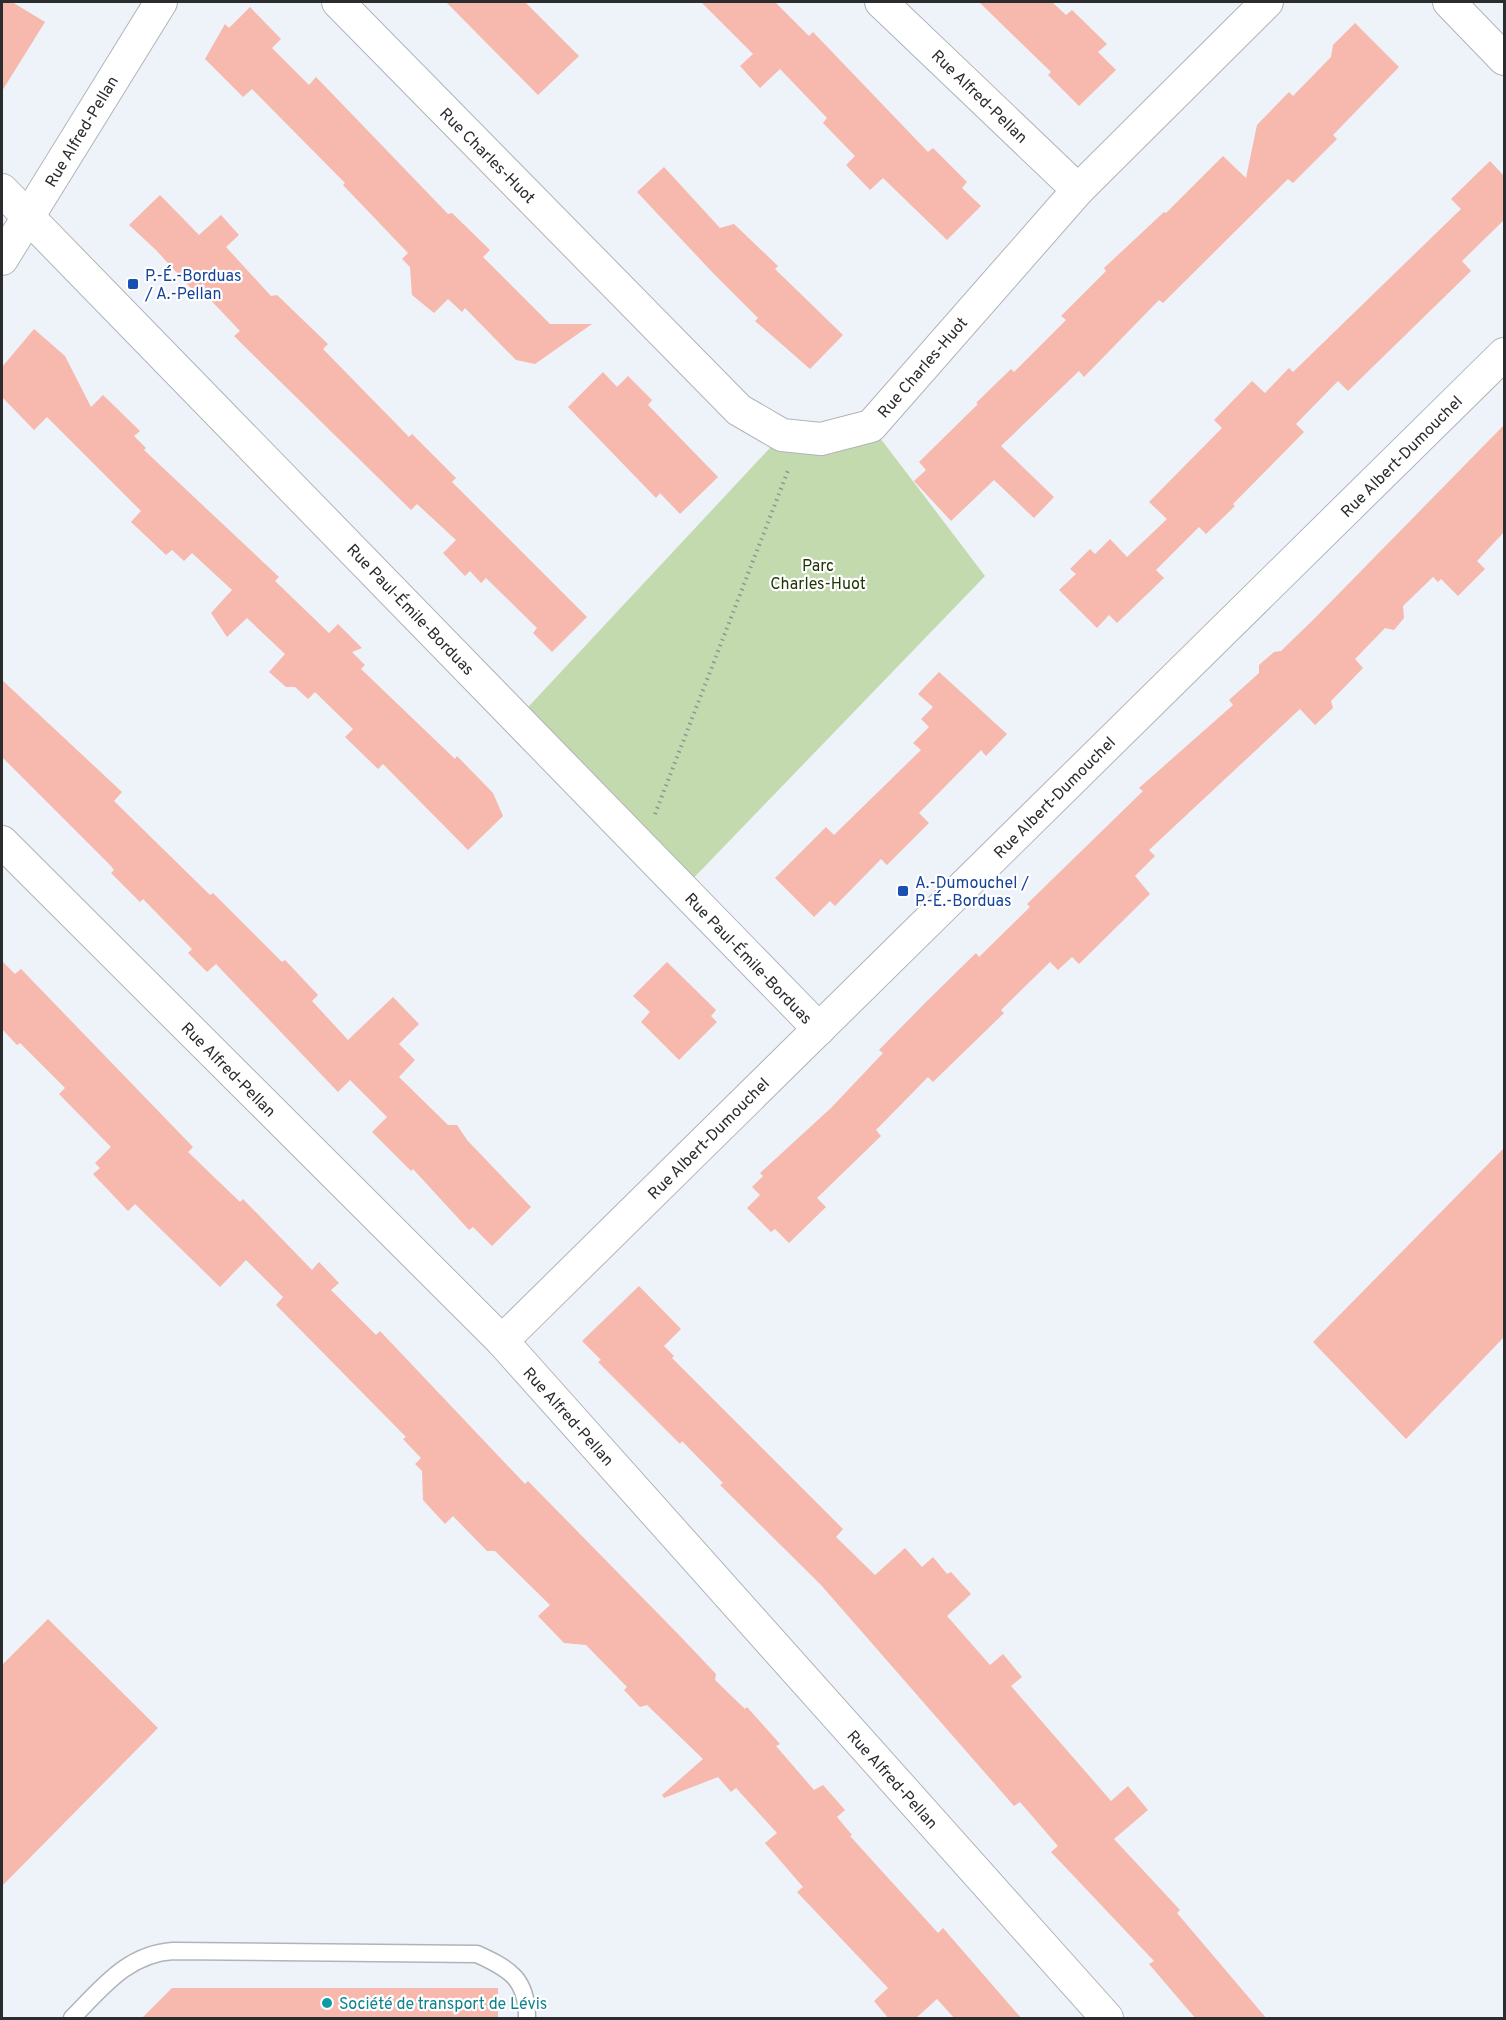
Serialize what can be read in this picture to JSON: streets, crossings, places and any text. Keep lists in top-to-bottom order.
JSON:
{
  "streets": {
    "street": [
      "Rue Alfred-Pellan",
      "Rue Charles-Huot",
      "Rue Albert-Dumouchel",
      "Rue Paul-Émile-Borduas"
    ]
  },
  "crossings": [
    ["Rue Alfred-Pellan", "Rue Charles-Huot"],
    ["Rue Alfred-Pellan", "Rue Albert-Dumouchel"],
    ["Rue Alfred-Pellan", "Rue Paul-Émile-Borduas"],
    ["Rue Albert-Dumouchel", "Rue Paul-Émile-Borduas"]
  ],
  "parks": ["Parc Charles-Huot"],
  "places": {
    "transit": ["P.-É.-Borduas / A.-Pellan", "A.-Dumouchel / P.-É.-Borduas"],
    "other": ["Société de transport de Lévis"]
  }
}
